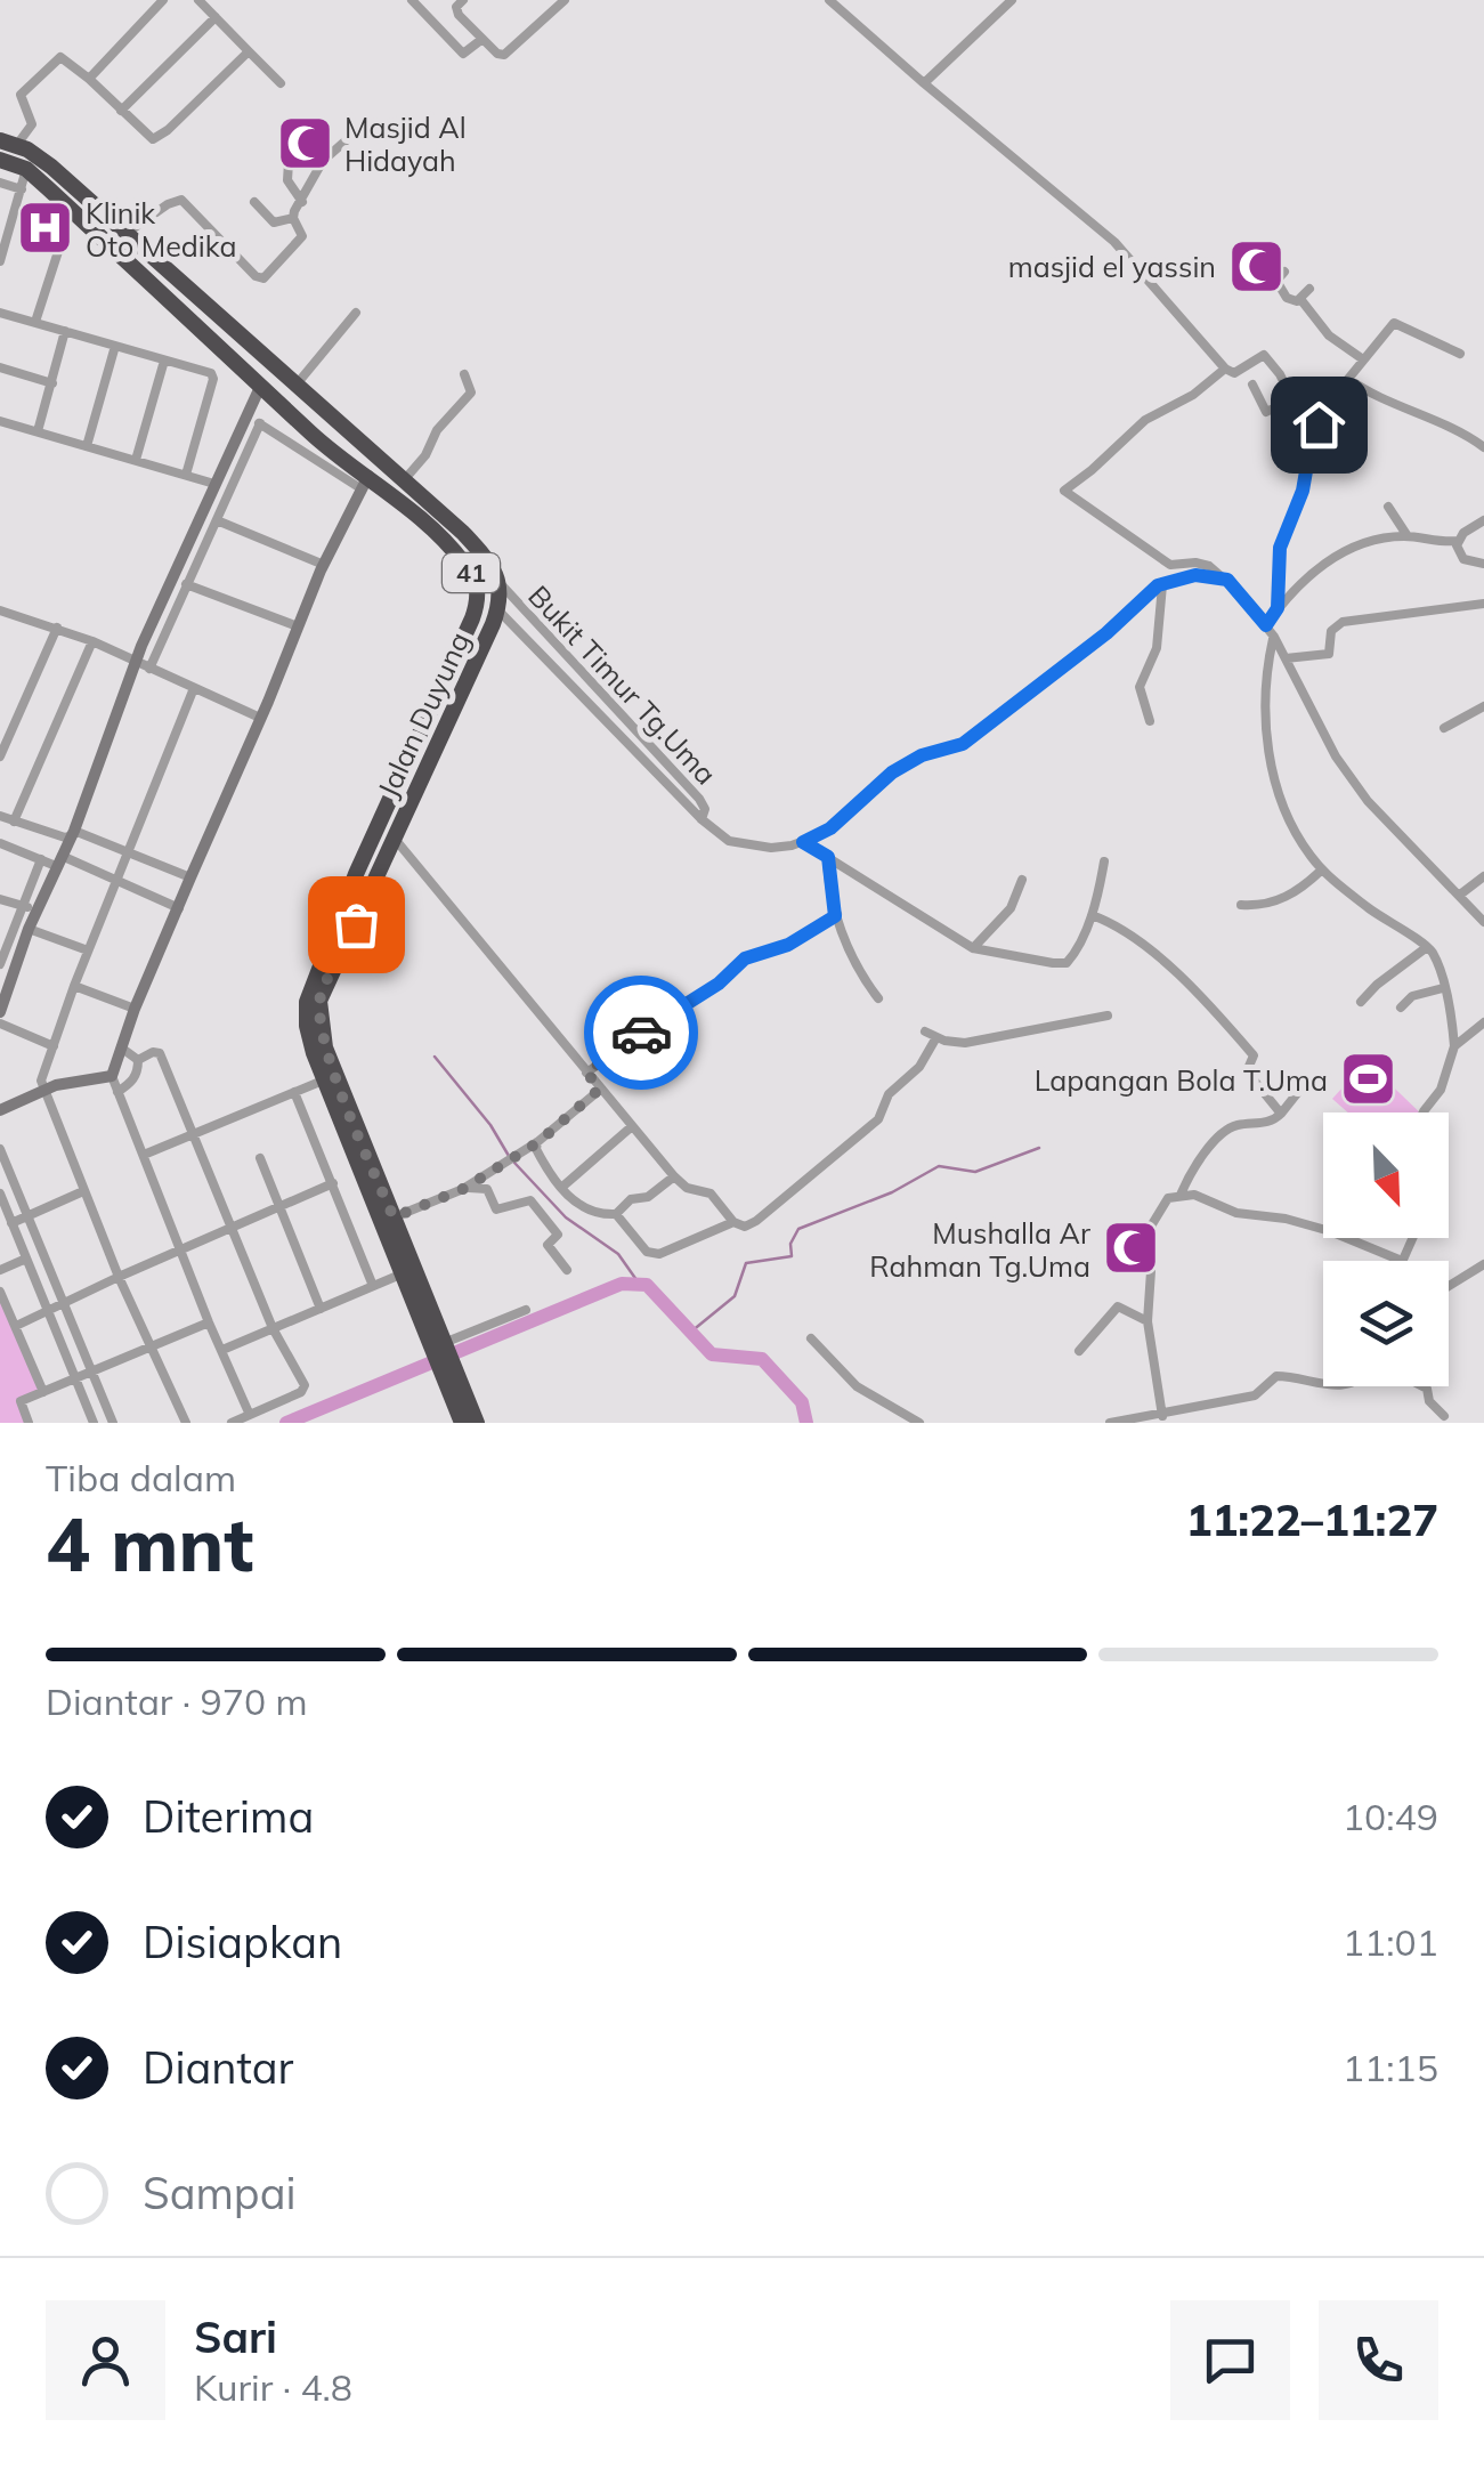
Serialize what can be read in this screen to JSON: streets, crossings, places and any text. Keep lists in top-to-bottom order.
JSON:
{
  "streets": {
    "highway": ["41", "Jalan Duyung"],
    "street": ["Bukit Timur Tg.Uma"]
  },
  "crossings": [
    ["41", "Bukit Timur Tg.Uma"],
    ["41", "Jalan Duyung"],
    ["Bukit Timur Tg.Uma", "Jalan Duyung"]
  ],
  "places": {
    "mosque": ["Masjid Al Hidayah", "masjid el yassin", "Mushalla Ar Rahman Tg.Uma"],
    "hospital": ["Klinik Oto Medika"],
    "sports": ["Lapangan Bola T.Uma"]
  },
  "north": "bottom right",
  "page": {
    "heading": ["4 mnt", "Tiba dalam", "11:22–11:27"],
    "panel": ["Sari", "Kurir · 4.8"],
    "bar": "Diantar · 970 m",
    "list": [
      ["Diterima", "10:49"],
      ["Disiapkan", "11:01"],
      ["Diantar", "11:15"],
      "Sampai"
    ]
  }
}
